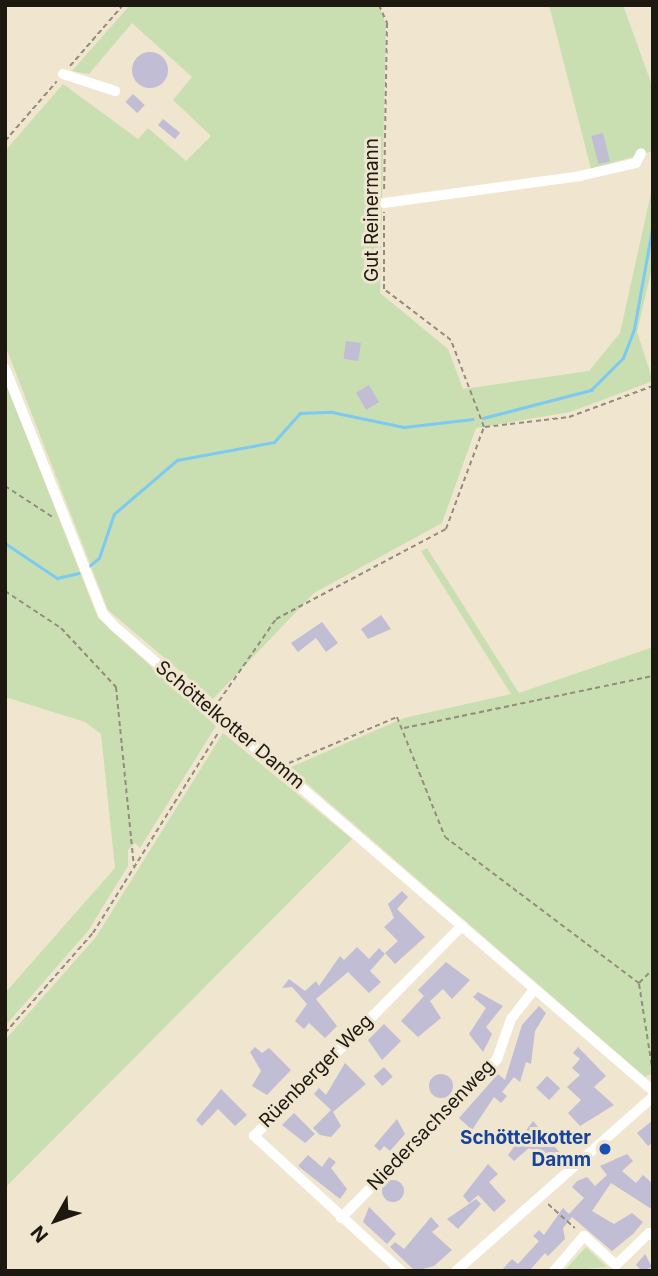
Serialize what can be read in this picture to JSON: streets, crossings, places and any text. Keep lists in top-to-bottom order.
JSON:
{
  "streets": {
    "street": ["Schöttelkotter Damm", "Rüenberger Weg", "Niedersachsenweg"],
    "path": ["Gut Reinermann"]
  },
  "crossings": [
    ["Schöttelkotter Damm", "Rüenberger Weg"],
    ["Schöttelkotter Damm", "Niedersachsenweg"],
    ["Rüenberger Weg", "Niedersachsenweg"]
  ],
  "places": ["Schöttelkotter Damm"],
  "north": "bottom left"
}
